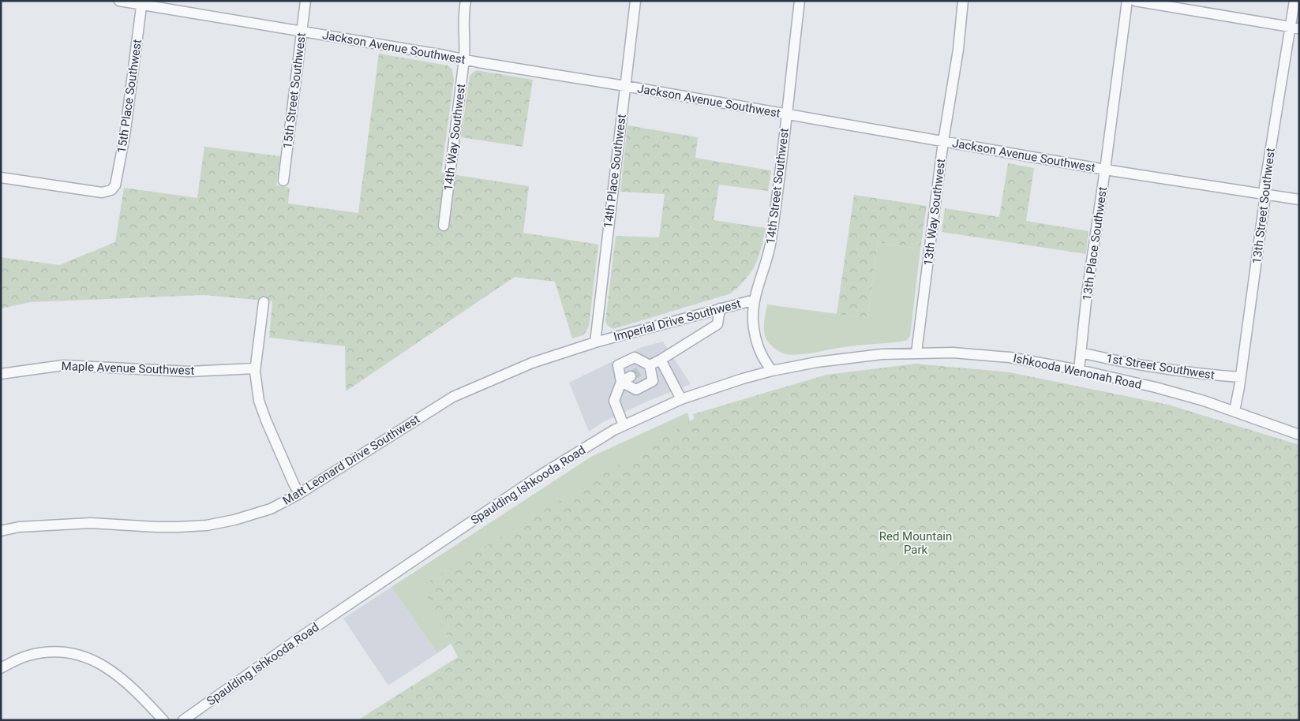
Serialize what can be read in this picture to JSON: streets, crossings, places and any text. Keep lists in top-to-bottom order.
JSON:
{
  "streets": {
    "street": [
      "Jackson Avenue Southwest",
      "15th Street Southwest",
      "15th Place Southwest",
      "14th Way Southwest",
      "14th Place Southwest",
      "14th Street Southwest",
      "13th Street Southwest",
      "13th Way Southwest",
      "13th Place Southwest",
      "Imperial Drive Southwest",
      "1st Street Southwest",
      "Maple Avenue Southwest",
      "Ishkooda Wenonah Road",
      "Matt Leonard Drive Southwest",
      "Spaulding Ishkooda Road"
    ]
  },
  "crossings": [
    ["Jackson Avenue Southwest", "15th Street Southwest"],
    ["Jackson Avenue Southwest", "15th Place Southwest"],
    ["Jackson Avenue Southwest", "14th Way Southwest"],
    ["Jackson Avenue Southwest", "14th Place Southwest"],
    ["Jackson Avenue Southwest", "14th Street Southwest"],
    ["Jackson Avenue Southwest", "13th Street Southwest"],
    ["Jackson Avenue Southwest", "13th Way Southwest"],
    ["Jackson Avenue Southwest", "13th Place Southwest"],
    ["14th Place Southwest", "Imperial Drive Southwest"],
    ["14th Place Southwest", "Matt Leonard Drive Southwest"],
    ["14th Street Southwest", "Imperial Drive Southwest"],
    ["13th Street Southwest", "1st Street Southwest"],
    ["13th Street Southwest", "Ishkooda Wenonah Road"],
    ["13th Way Southwest", "Ishkooda Wenonah Road"],
    ["13th Way Southwest", "Spaulding Ishkooda Road"],
    ["13th Place Southwest", "1st Street Southwest"],
    ["13th Place Southwest", "Ishkooda Wenonah Road"],
    ["Imperial Drive Southwest", "Matt Leonard Drive Southwest"],
    ["Imperial Drive Southwest", "Spaulding Ishkooda Road"],
    ["Ishkooda Wenonah Road", "Spaulding Ishkooda Road"]
  ],
  "parks": ["Red Mountain Park"]
}
